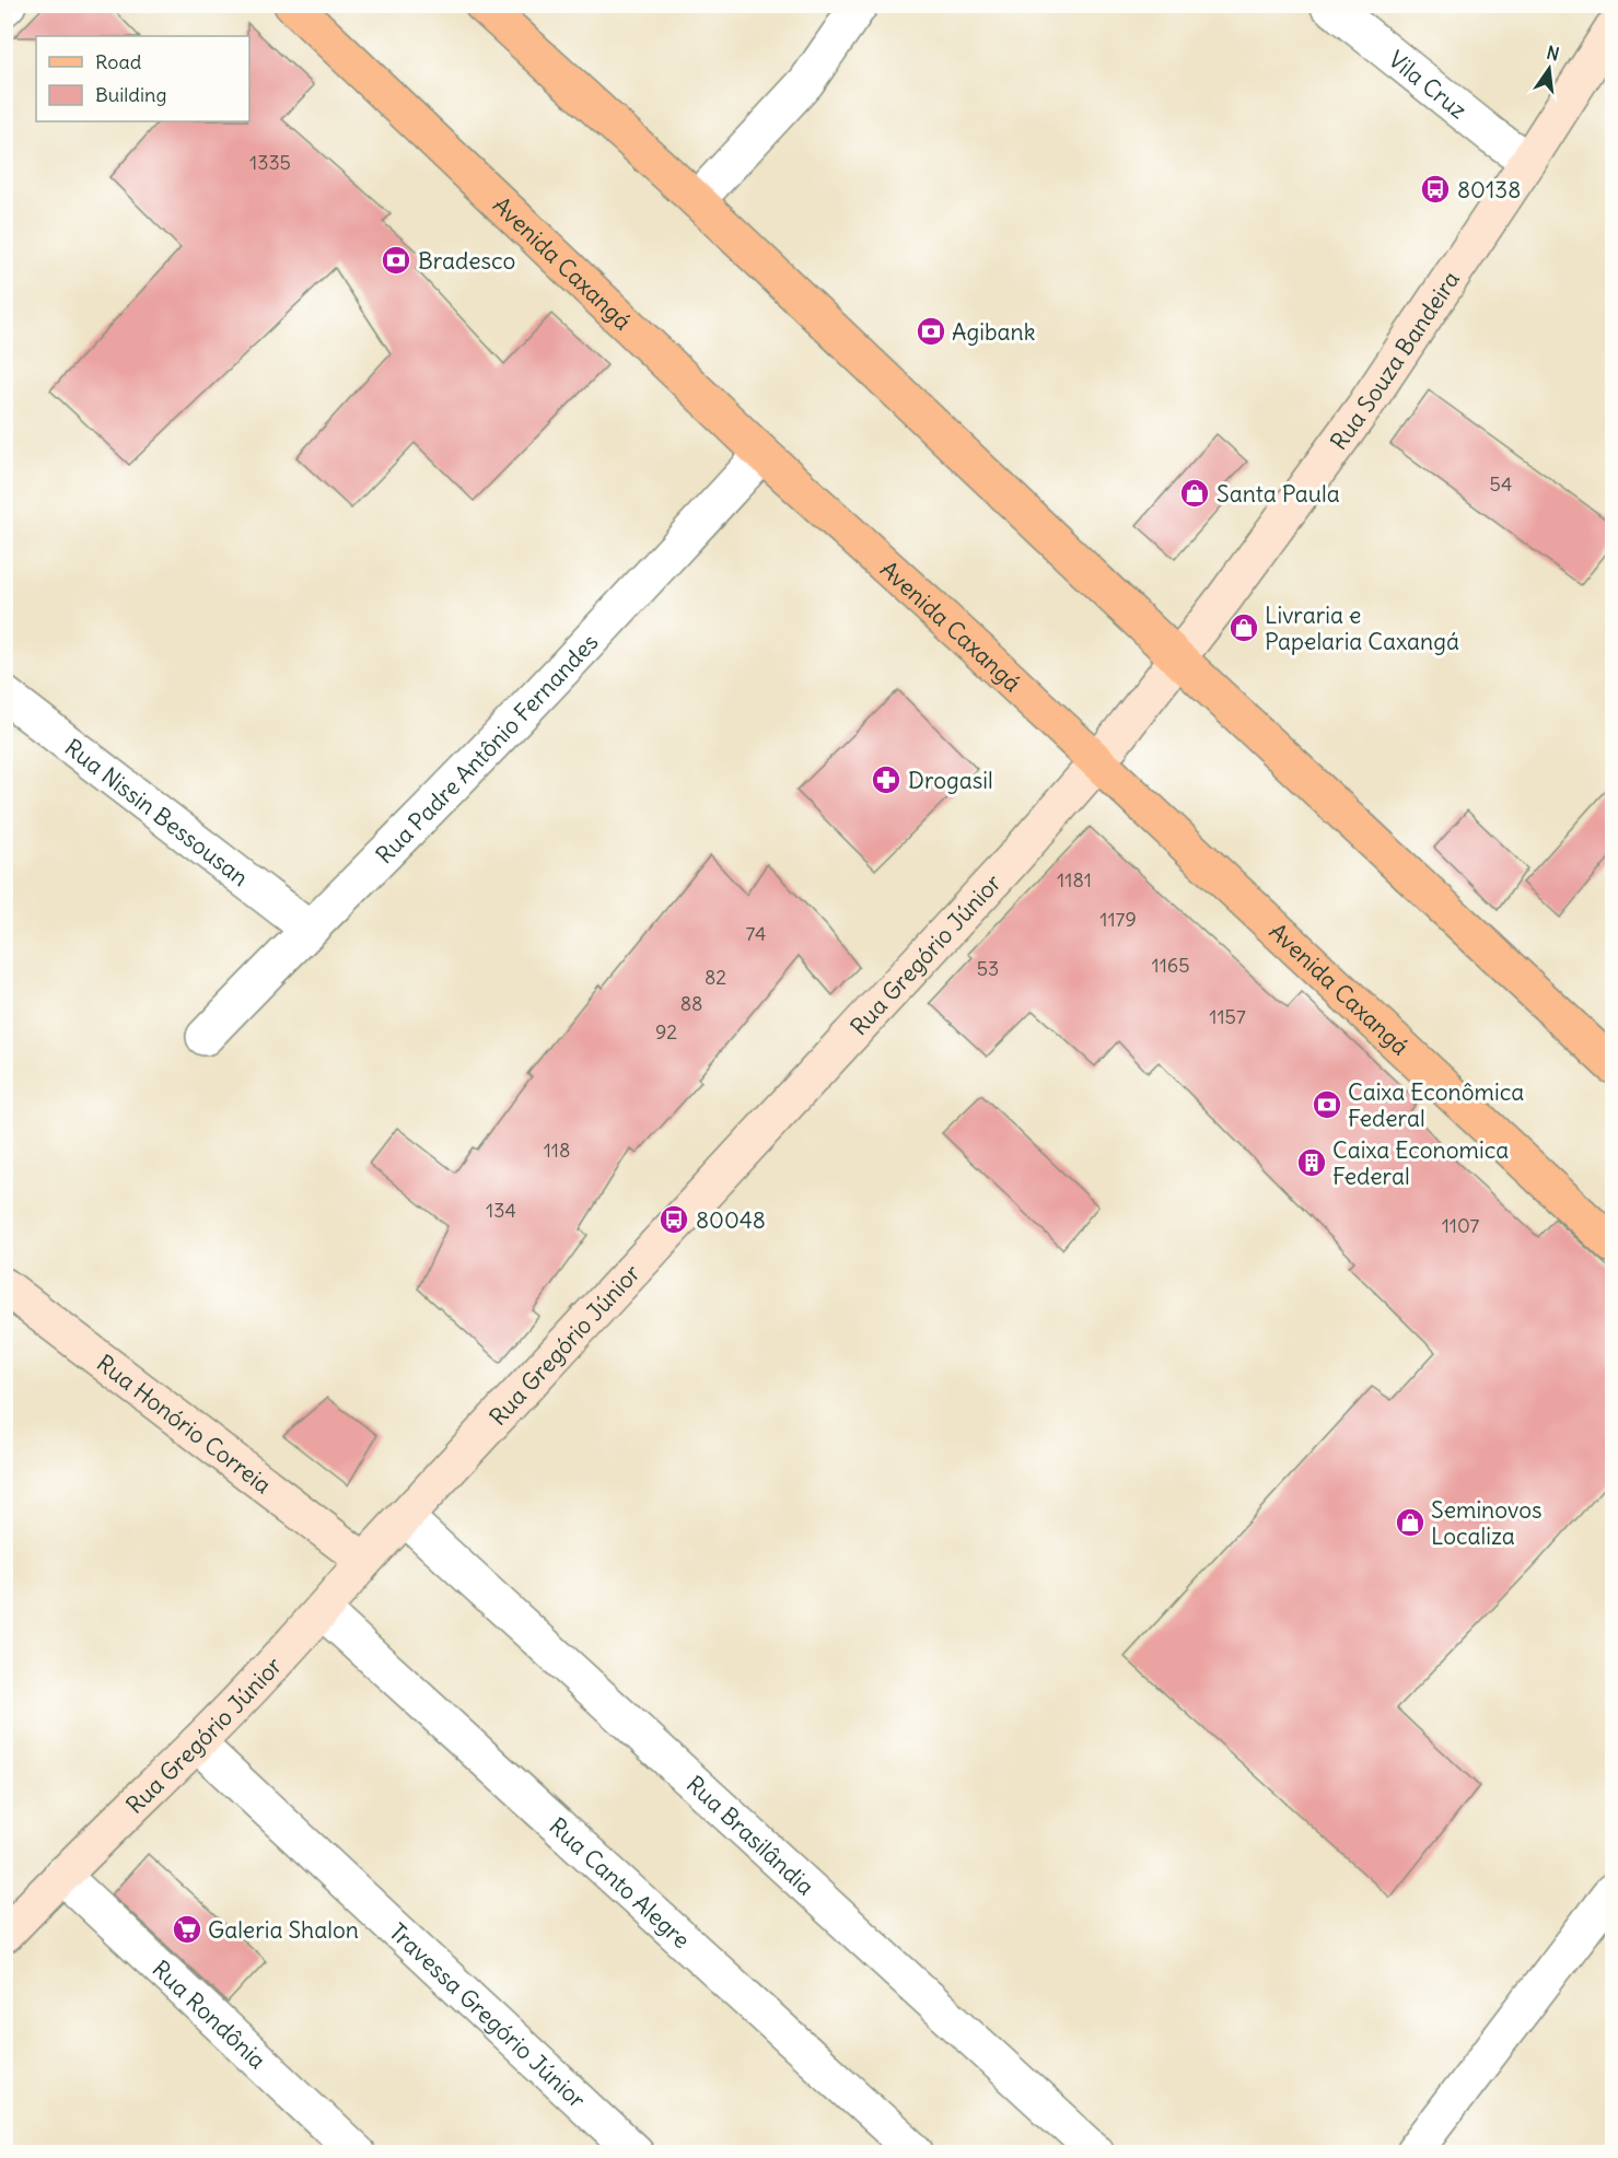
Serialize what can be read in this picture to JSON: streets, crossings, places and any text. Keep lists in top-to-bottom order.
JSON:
{
  "streets": {
    "main road": [
      "Avenida Caxangá",
      "Rua Souza Bandeira",
      "Rua Gregório Júnior",
      "Rua Honório Correia"
    ],
    "street": [
      "Vila Cruz",
      "Rua Padre Antônio Fernandes",
      "Rua Nissin Bessousan",
      "Rua Brasilândia",
      "Rua Canto Alegre",
      "Rua Rondônia",
      "Travessa Gregório Júnior"
    ]
  },
  "crossings": [
    ["Vila Cruz", "Rua Souza Bandeira"],
    ["Avenida Caxangá", "Rua Souza Bandeira"],
    ["Avenida Caxangá", "Rua Padre Antônio Fernandes"],
    ["Avenida Caxangá", "Rua Gregório Júnior"],
    ["Rua Souza Bandeira", "Rua Gregório Júnior"],
    ["Rua Padre Antônio Fernandes", "Rua Nissin Bessousan"],
    ["Rua Gregório Júnior", "Rua Honório Correia"],
    ["Rua Gregório Júnior", "Rua Brasilândia"],
    ["Rua Gregório Júnior", "Rua Canto Alegre"],
    ["Rua Gregório Júnior", "Rua Rondônia"],
    ["Rua Gregório Júnior", "Travessa Gregório Júnior"]
  ],
  "places": {
    "bus stop": ["80138", "80048"],
    "bank": ["Bradesco", "Agibank", "Caixa Econômica Federal"],
    "shop": ["Santa Paula", "Livraria e Papelaria Caxangá", "Seminovos Localiza"],
    "pharmacy": ["Drogasil"],
    "building": ["Caixa Economica Federal"],
    "supermarket": ["Galeria Shalon"]
  },
  "house_numbers": [
    "1335",
    "54",
    "1181",
    "1179",
    "74",
    "1165",
    "53",
    "82",
    "88",
    "1157",
    "92",
    "118",
    "134",
    "1107"
  ],
  "legend": ["Road", "Building"],
  "north": "top"
}
